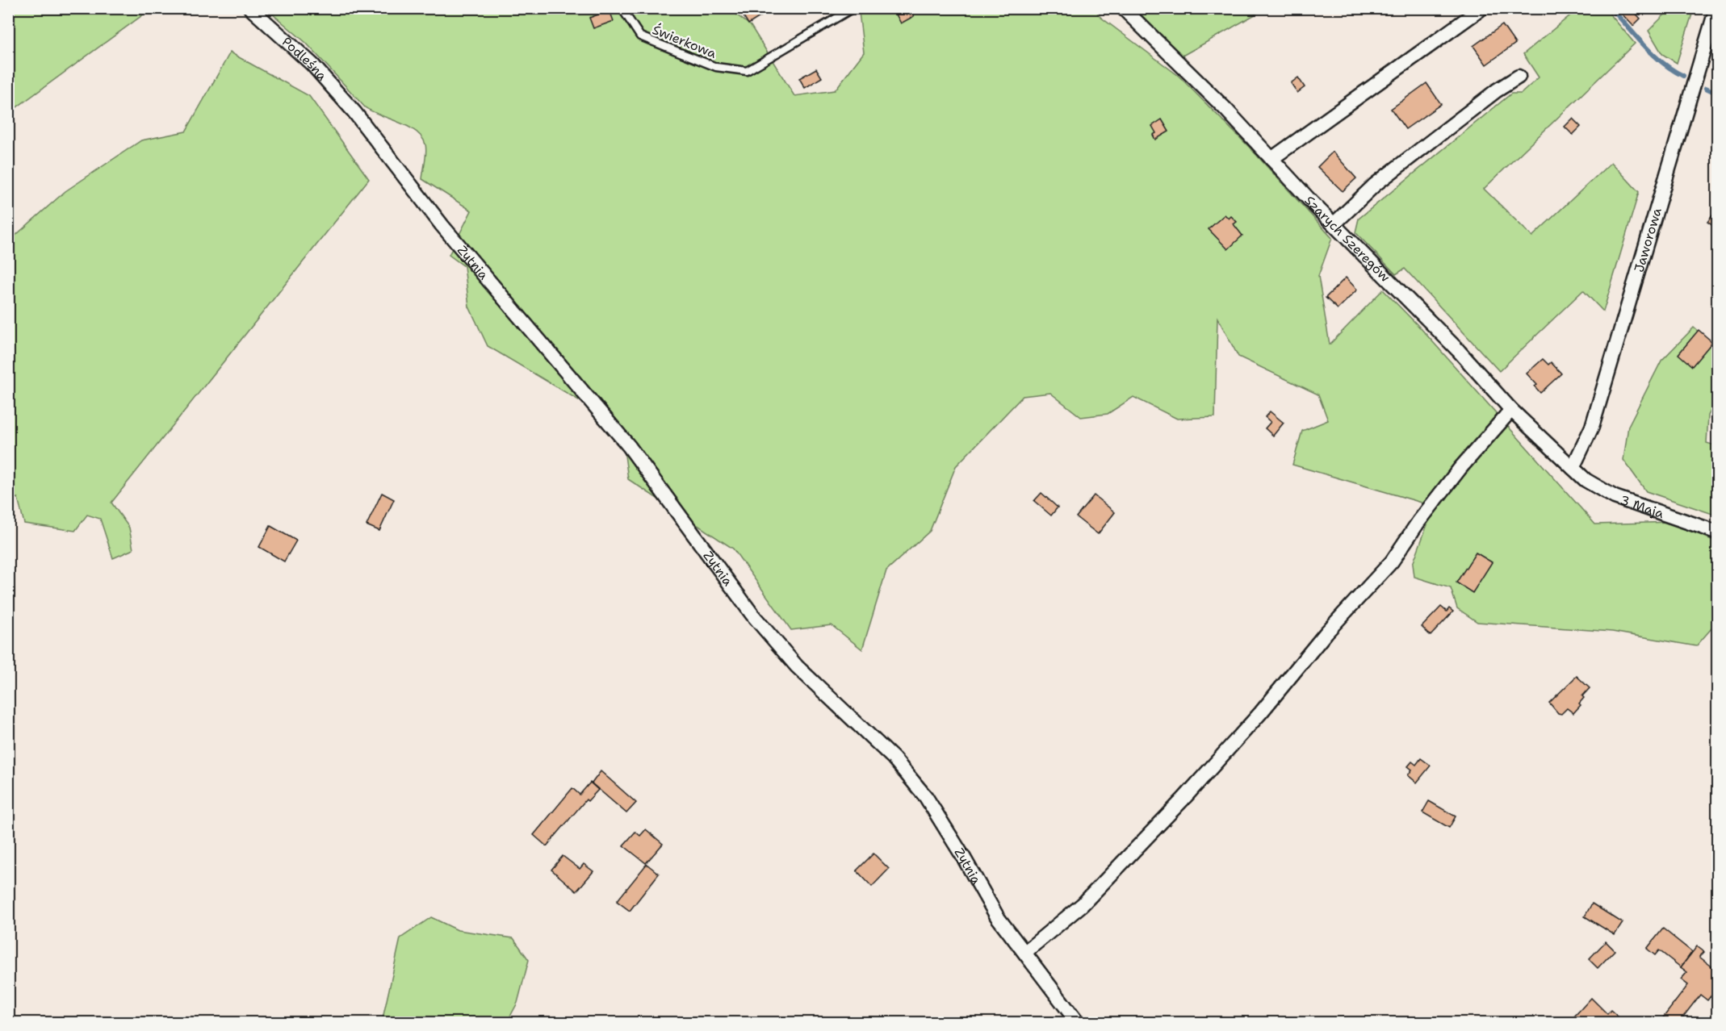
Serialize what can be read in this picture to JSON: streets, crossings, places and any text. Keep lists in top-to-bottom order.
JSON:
{
  "streets": {
    "street": [
      "Podleśna",
      "Szarych Szeregów",
      "Jaworowa",
      "Żytnia",
      "3 Maja"
    ],
    "lane": ["Świerkowa"]
  },
  "crossings": [
    ["Podleśna", "Żytnia"],
    ["Szarych Szeregów", "Jaworowa"],
    ["Szarych Szeregów", "3 Maja"],
    ["Jaworowa", "3 Maja"]
  ]
}
